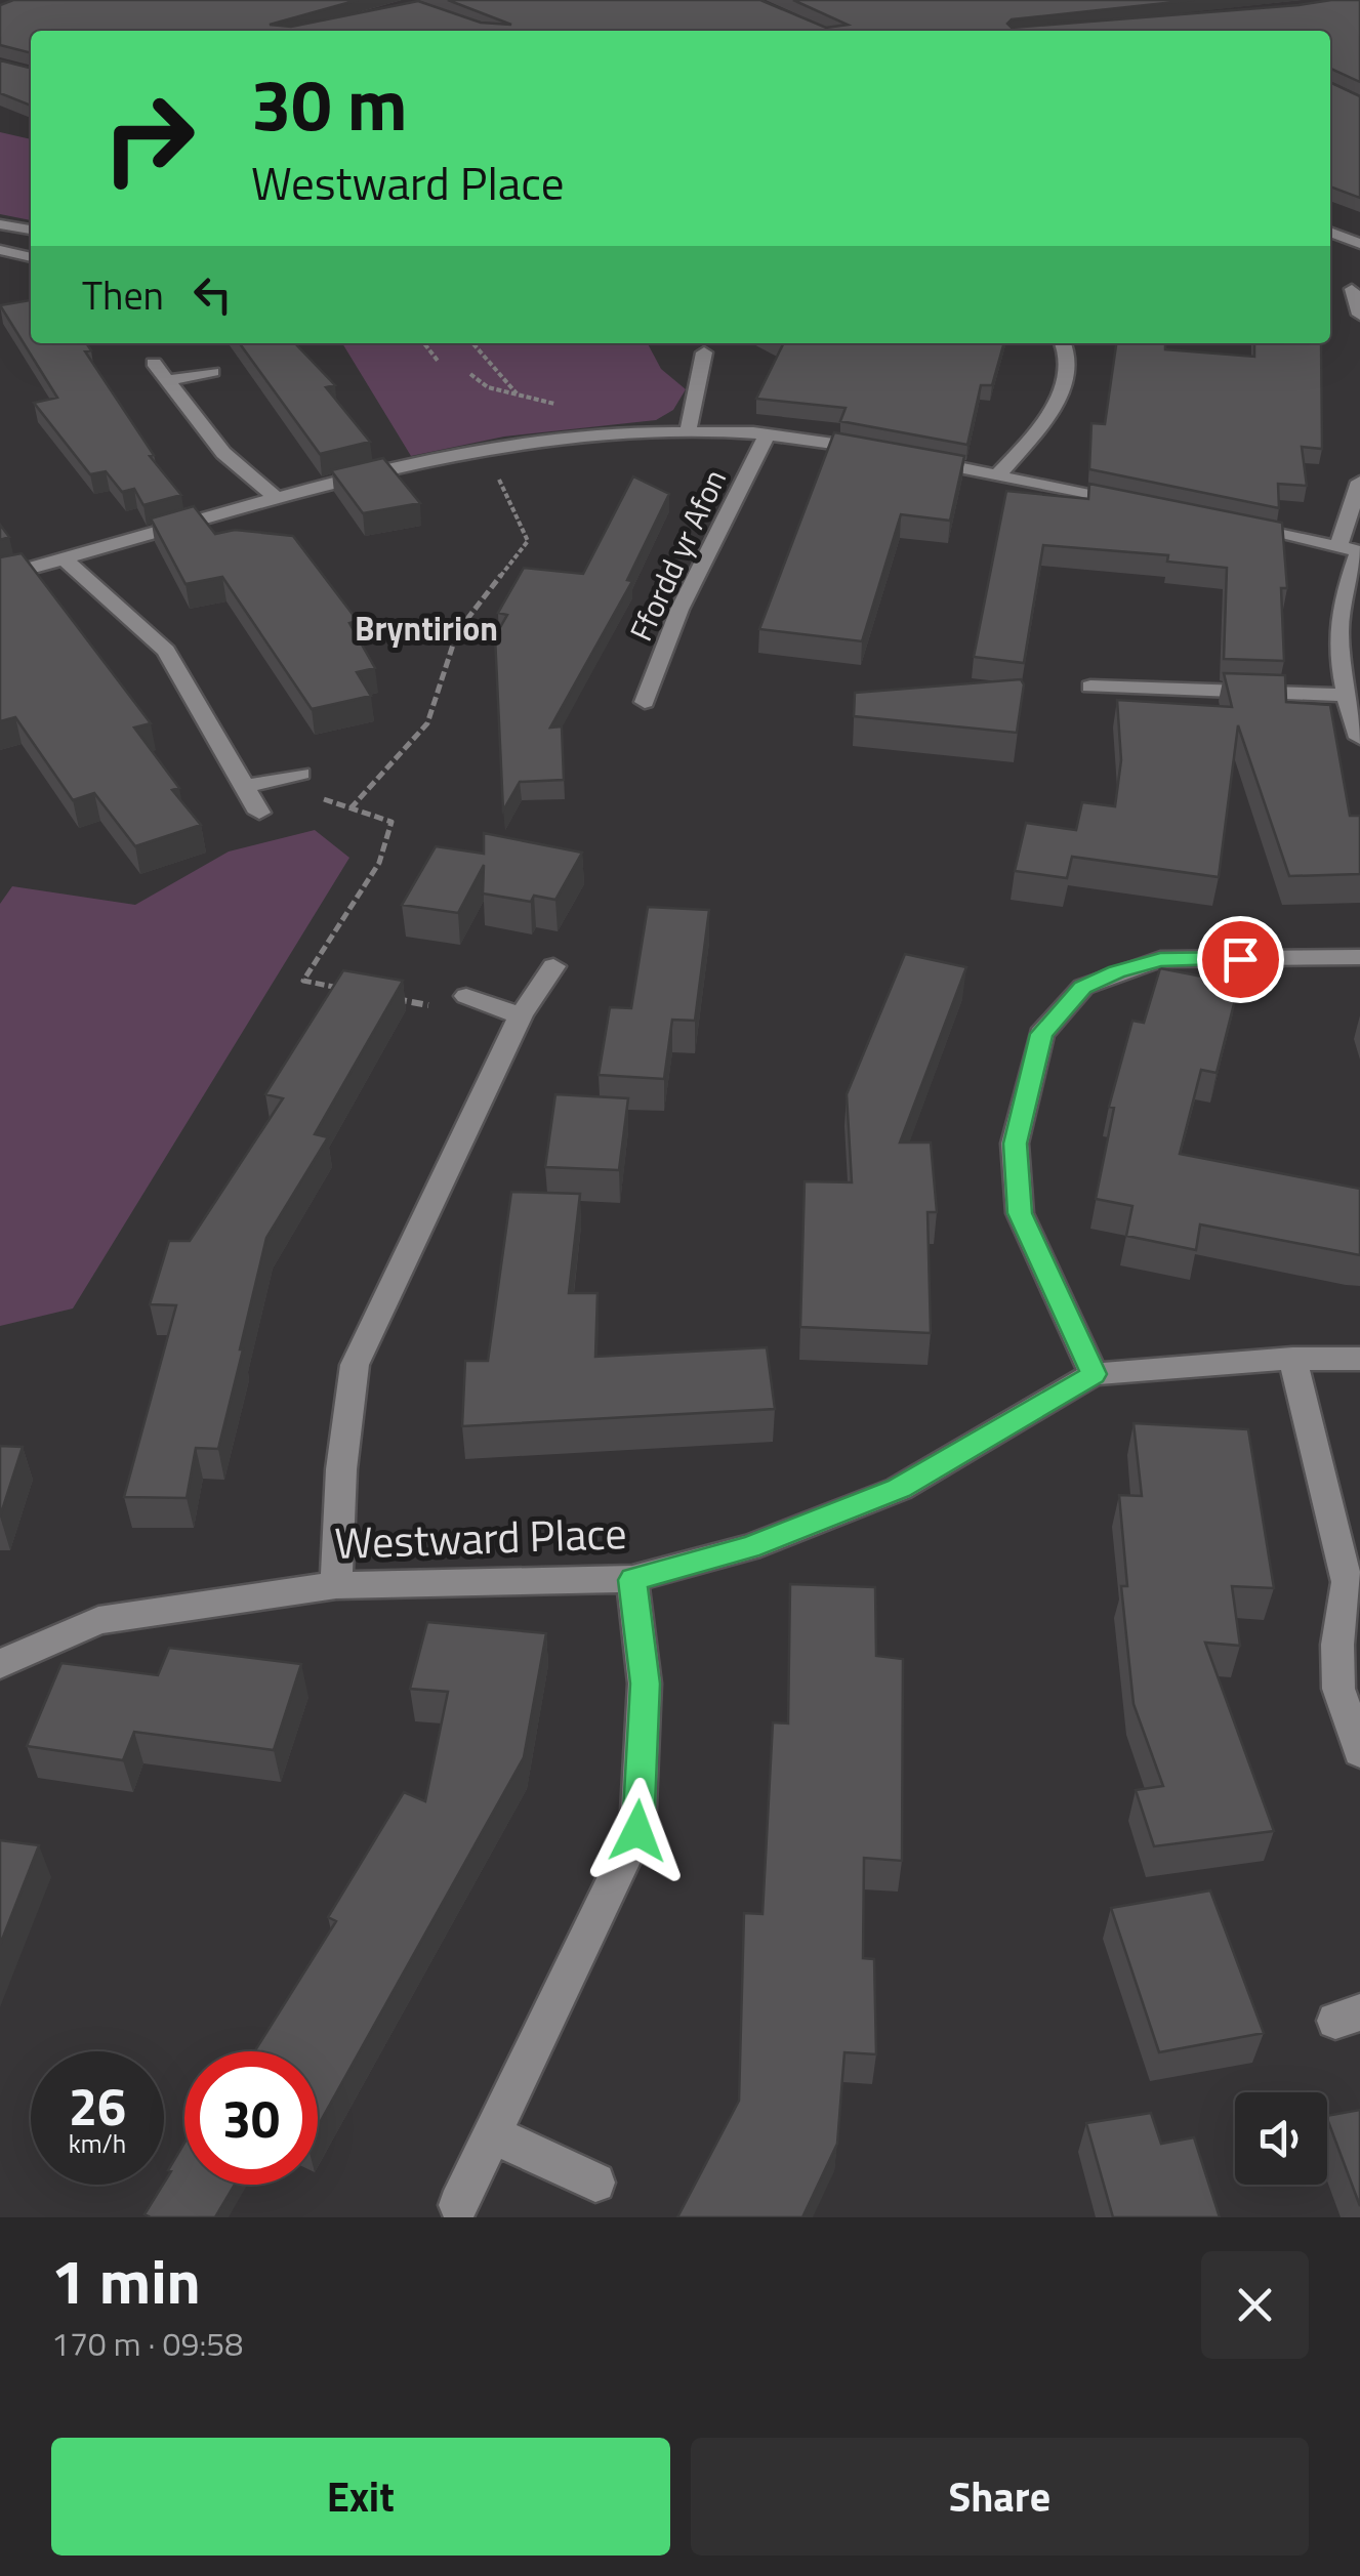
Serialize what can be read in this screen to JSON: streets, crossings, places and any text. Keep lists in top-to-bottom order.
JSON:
{
  "streets": {
    "street": ["Ffordd yr Afon", "Westward Place"]
  },
  "districts": ["Bryntirion"],
  "page": {
    "turn": ["30 m", "Westward Place"],
    "then": "Then",
    "speed": "26 km/h",
    "limit": "30",
    "heading": ["1 min", "170 m · 09:58"],
    "buttons": ["Exit", "Share"]
  }
}
